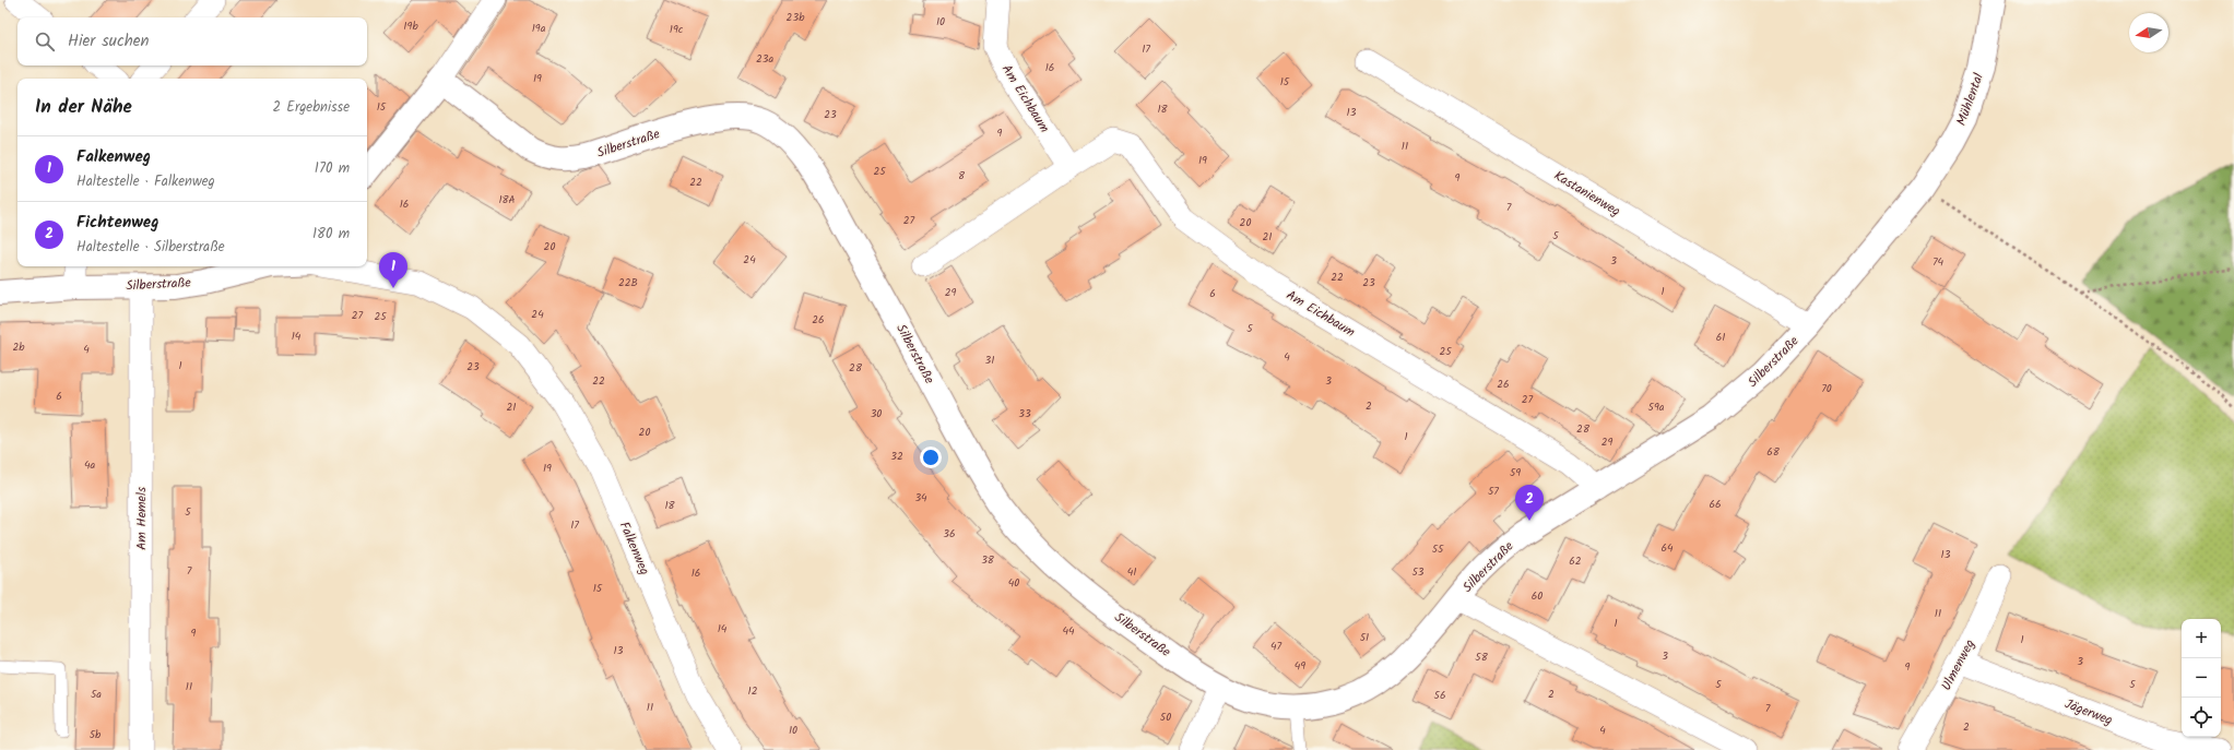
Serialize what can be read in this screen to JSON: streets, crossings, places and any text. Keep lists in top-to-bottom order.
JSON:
{
  "streets": {
    "street": [
      "Am Eichbaum",
      "Mühlental",
      "Silberstraße",
      "Kastanienweg",
      "Am Hemels",
      "Falkenweg",
      "Ulmenweg",
      "Jägerweg"
    ]
  },
  "crossings": [
    ["Am Eichbaum", "Silberstraße"],
    ["Mühlental", "Silberstraße"],
    ["Silberstraße", "Kastanienweg"],
    ["Silberstraße", "Am Hemels"],
    ["Ulmenweg", "Jägerweg"]
  ],
  "house_numbers": [
    "23b",
    "10",
    "19b",
    "19a",
    "19c",
    "17",
    "23a",
    "16",
    "19",
    "15",
    "15",
    "18",
    "13",
    "23",
    "9",
    "11",
    "19",
    "25",
    "8",
    "9",
    "22",
    "18A",
    "16",
    "7",
    "27",
    "20",
    "5",
    "21",
    "20",
    "24",
    "3",
    "74",
    "22",
    "22B",
    "23",
    "1",
    "29",
    "6",
    "24",
    "27",
    "25",
    "26",
    "5",
    "14",
    "61",
    "2b",
    "4",
    "25",
    "4",
    "31",
    "1",
    "23",
    "28",
    "22",
    "3",
    "26",
    "70",
    "6",
    "27",
    "2",
    "21",
    "59a",
    "30",
    "33",
    "28",
    "20",
    "1",
    "29",
    "68",
    "32",
    "4a",
    "19",
    "59",
    "57",
    "34",
    "66",
    "18",
    "5",
    "17",
    "36",
    "64",
    "55",
    "13",
    "38",
    "62",
    "7",
    "41",
    "53",
    "16",
    "40",
    "15",
    "60",
    "11",
    "1",
    "14",
    "44",
    "9",
    "51",
    "1",
    "47",
    "13",
    "3",
    "58",
    "3",
    "49",
    "9",
    "5",
    "5",
    "11",
    "12",
    "5a",
    "2",
    "56",
    "11",
    "7",
    "50",
    "2",
    "10",
    "4",
    "5b"
  ],
  "north": "left",
  "page": {
    "search": "Hier suchen",
    "heading": ["In der Nähe", "2 Ergebnisse"],
    "list": [
      {
        "mark": "1",
        "name": "Falkenweg",
        "note": "Haltestelle · Falkenweg",
        "value": "170 m"
      },
      {
        "mark": "2",
        "name": "Fichtenweg",
        "note": "Haltestelle · Silberstraße",
        "value": "180 m"
      }
    ],
    "pins": ["1", "2"],
    "map_buttons": ["+", "−"]
  }
}
